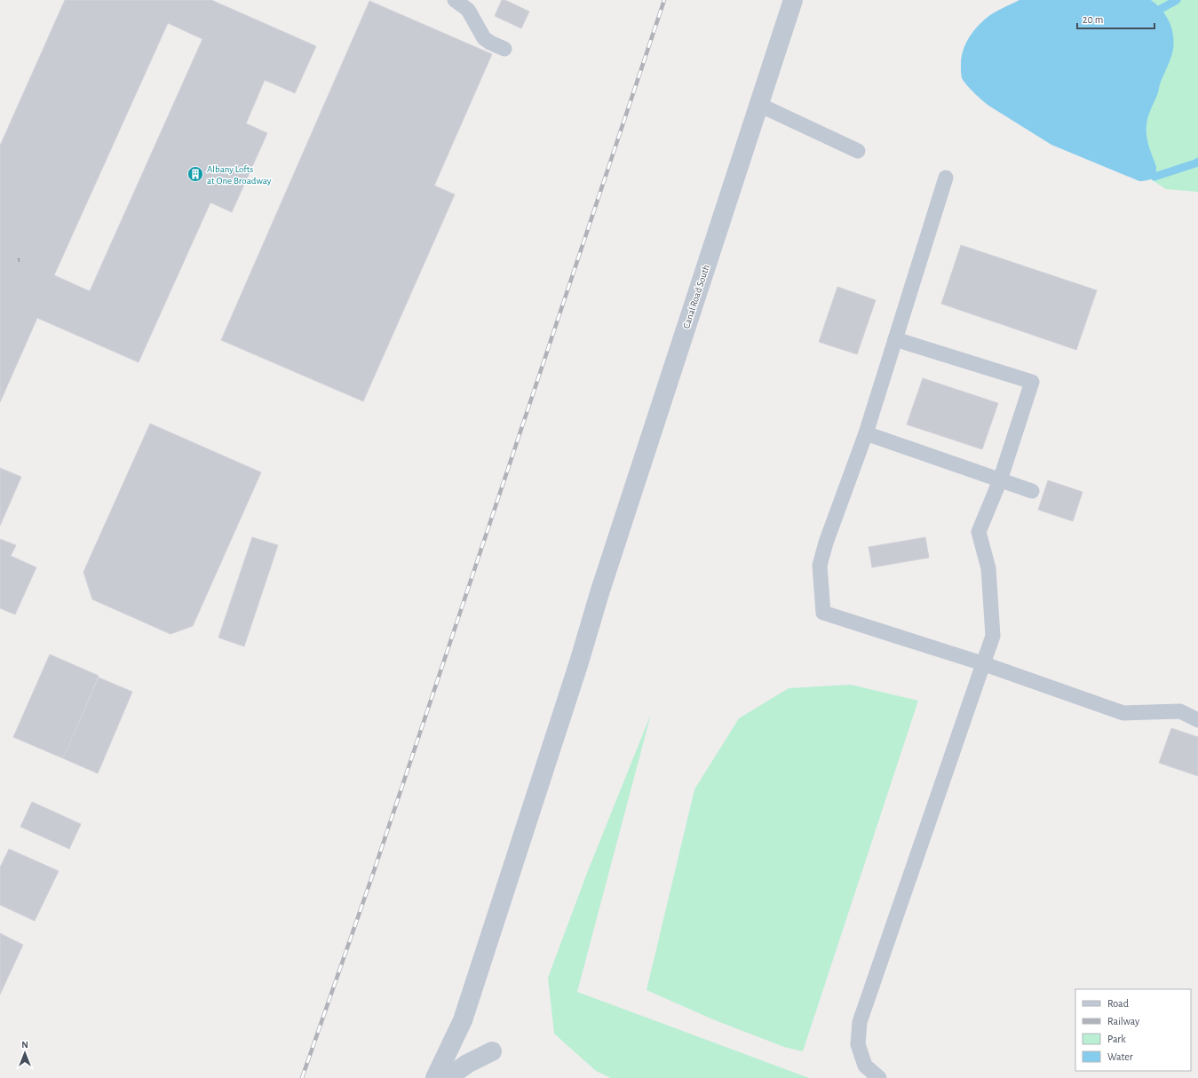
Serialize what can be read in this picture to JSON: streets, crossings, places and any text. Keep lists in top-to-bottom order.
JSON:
{
  "streets": {
    "street": ["Canal Road South"]
  },
  "places": {
    "building": ["Albany Lofts at One Broadway"]
  },
  "house_numbers": ["1"],
  "legend": [
    "Road",
    "Railway",
    "Park",
    "Water"
  ],
  "scale_bar": "20 m",
  "north": "top"
}
